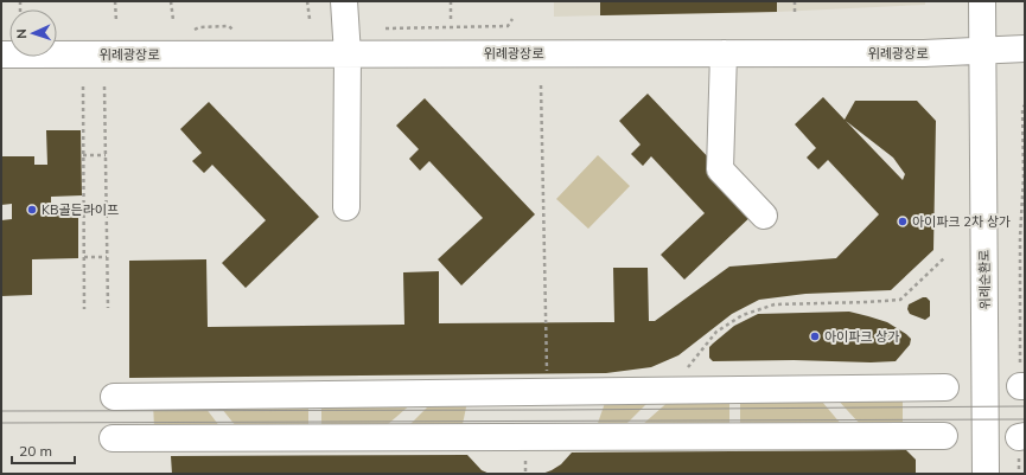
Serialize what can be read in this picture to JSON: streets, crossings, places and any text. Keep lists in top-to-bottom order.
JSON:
{
  "streets": {
    "street": ["위례광장로", "위례순환로"]
  },
  "crossings": [
    ["위례광장로", "위례순환로"]
  ],
  "places": ["KB골든라이프", "아이파크 2차 상가", "아이파크 상가"],
  "scale_bar": "20 m",
  "north": "left"
}
